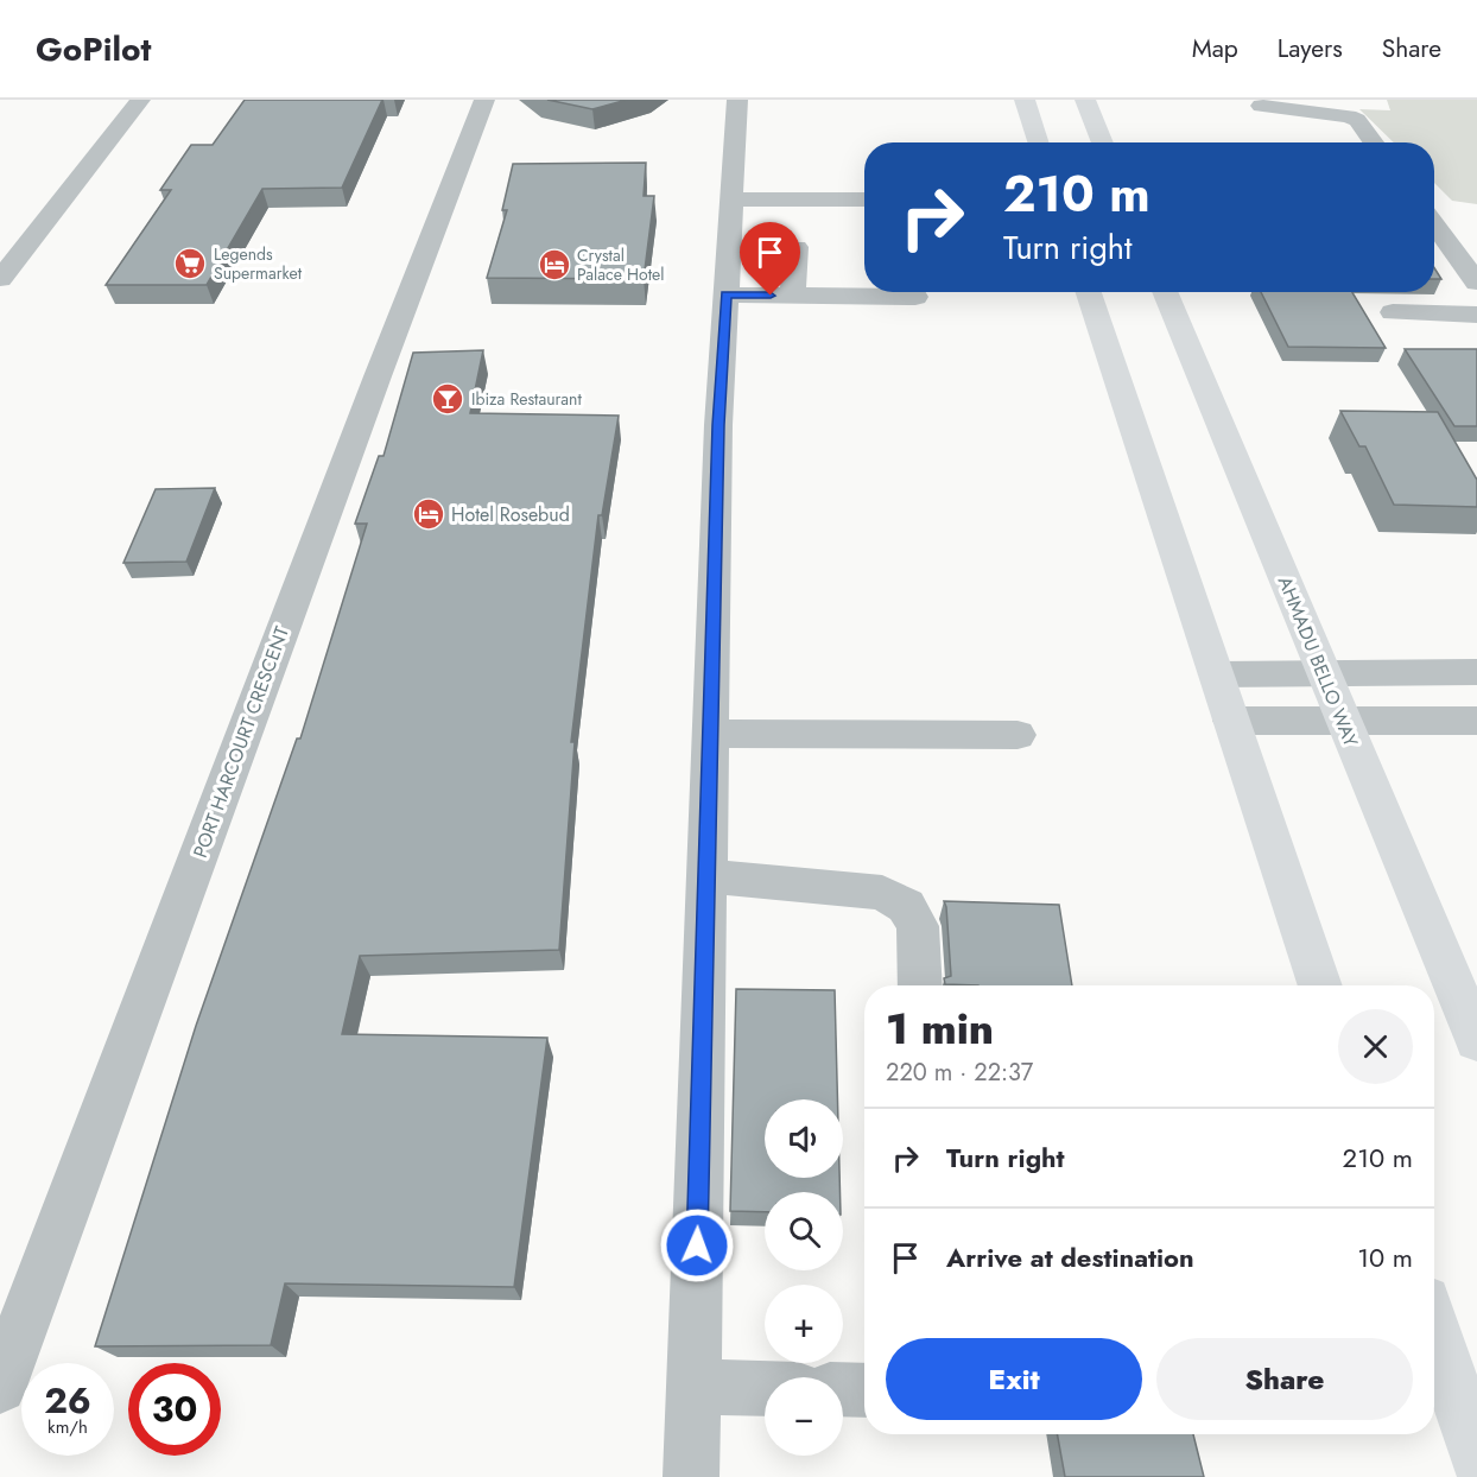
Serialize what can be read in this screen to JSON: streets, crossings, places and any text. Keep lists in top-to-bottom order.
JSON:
{
  "streets": {
    "main road": ["AHMADU BELLO WAY"],
    "street": ["PORT HARCOURT CRESCENT"]
  },
  "places": {
    "supermarket": ["Legends Supermarket"],
    "hotel": ["Crystal Palace Hotel", "Hotel Rosebud"],
    "bar": ["Ibiza Restaurant"]
  },
  "page": {
    "header": "GoPilot",
    "nav": ["Map", "Layers", "Share"],
    "turn": ["210 m", "Turn right"],
    "heading": ["1 min", "220 m · 22:37"],
    "map_buttons": ["+", "−"],
    "list": [
      {
        "name": "Turn right",
        "value": "210 m"
      },
      {
        "name": "Arrive at destination",
        "value": "10 m"
      }
    ],
    "buttons": ["Exit", "Share"],
    "speed": "26 km/h",
    "limit": "30"
  }
}
